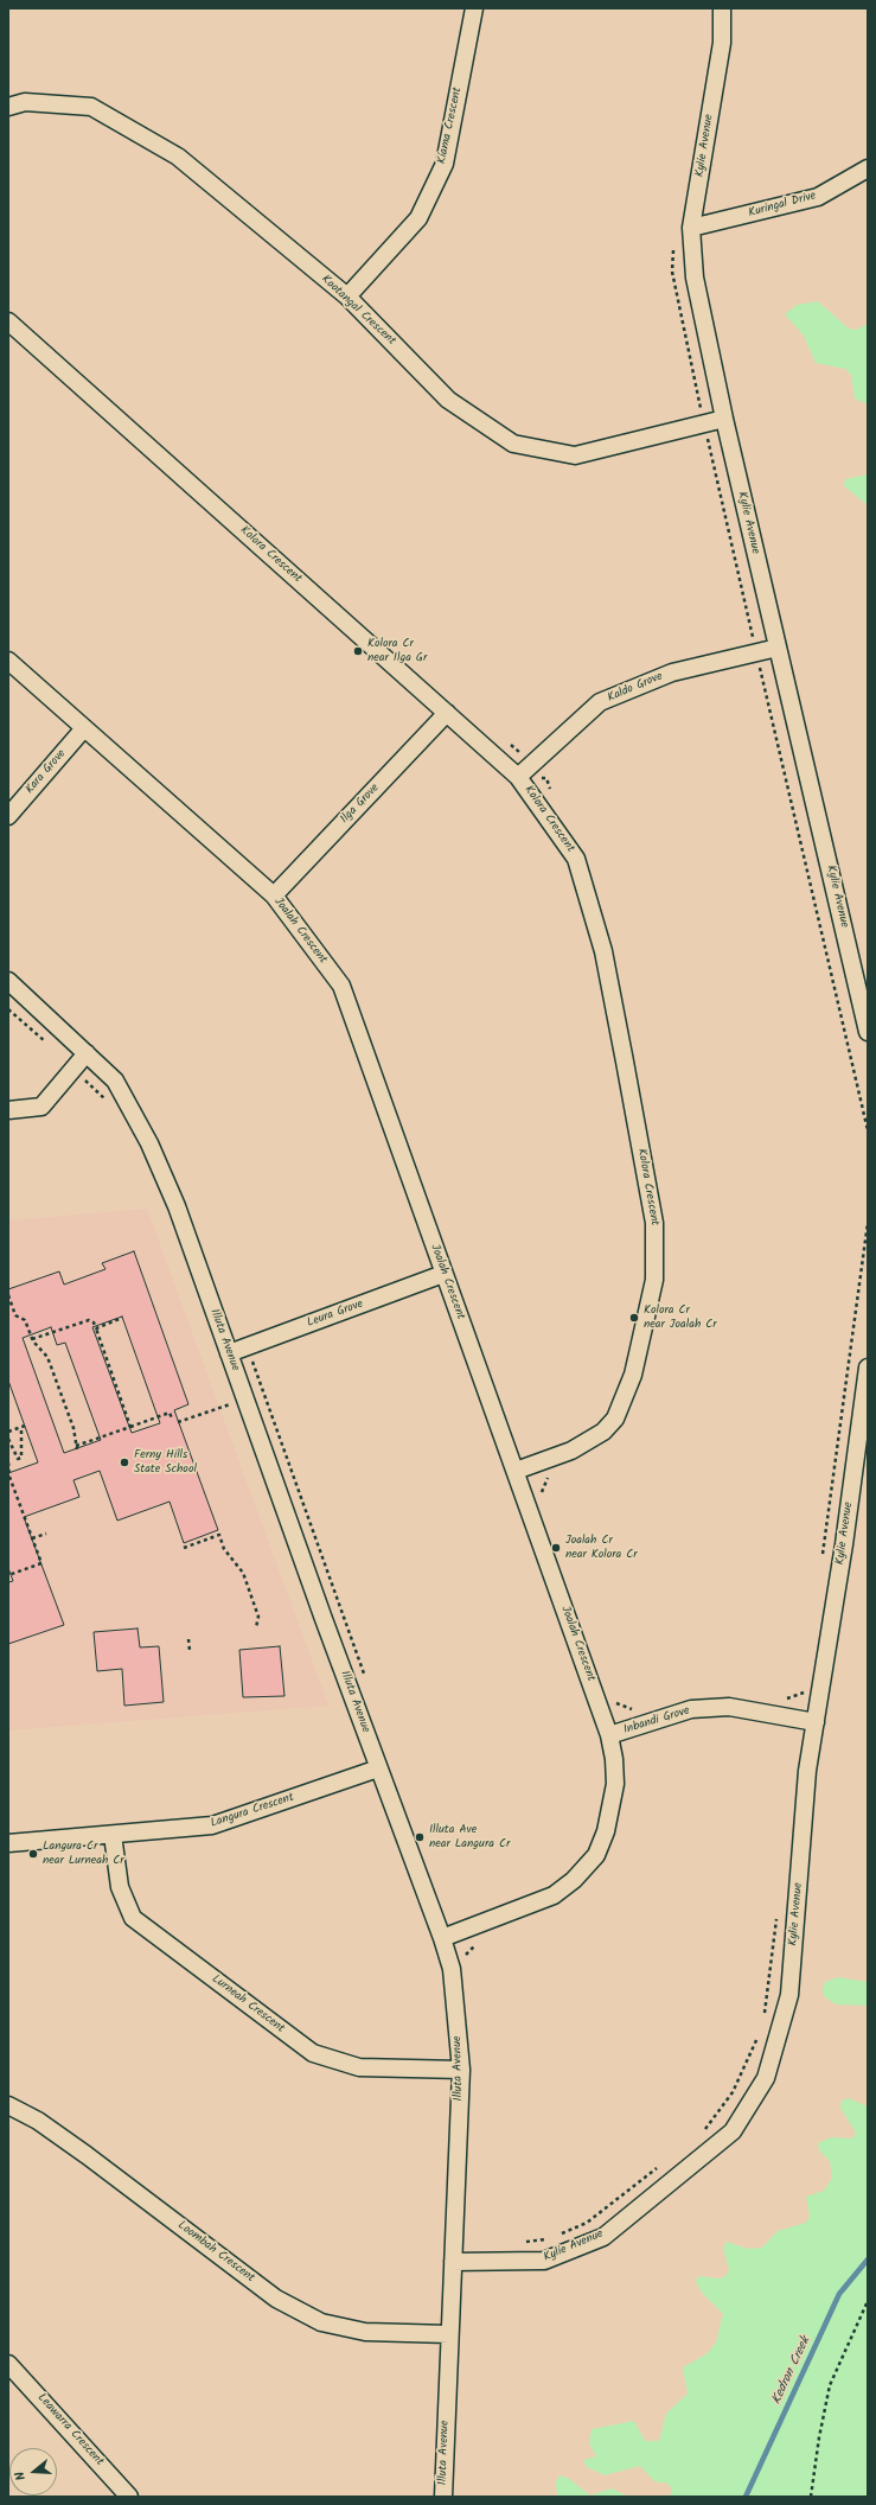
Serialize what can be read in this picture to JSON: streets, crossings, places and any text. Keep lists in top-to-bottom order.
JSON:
{
  "streets": {
    "street": [
      "Kiama Crescent",
      "Kylie Avenue",
      "Kuringal Drive",
      "Kootangal Crescent",
      "Kolora Crescent",
      "Kaldo Grove",
      "Kara Grove",
      "Ilga Grove",
      "Joalah Crescent",
      "Leura Grove",
      "Illuta Avenue",
      "Inbandi Grove",
      "Langura Crescent",
      "Lurneah Crescent",
      "Loombah Crescent",
      "Leawarra Crescent"
    ]
  },
  "crossings": [
    ["Kiama Crescent", "Kootangal Crescent"],
    ["Kylie Avenue", "Kuringal Drive"],
    ["Kylie Avenue", "Kootangal Crescent"],
    ["Kylie Avenue", "Kaldo Grove"],
    ["Kylie Avenue", "Illuta Avenue"],
    ["Kylie Avenue", "Inbandi Grove"],
    ["Kolora Crescent", "Kaldo Grove"],
    ["Kolora Crescent", "Ilga Grove"],
    ["Kolora Crescent", "Joalah Crescent"],
    ["Kara Grove", "Joalah Crescent"],
    ["Ilga Grove", "Joalah Crescent"],
    ["Joalah Crescent", "Leura Grove"],
    ["Joalah Crescent", "Illuta Avenue"],
    ["Joalah Crescent", "Inbandi Grove"],
    ["Leura Grove", "Illuta Avenue"],
    ["Illuta Avenue", "Langura Crescent"],
    ["Illuta Avenue", "Lurneah Crescent"],
    ["Illuta Avenue", "Loombah Crescent"],
    ["Langura Crescent", "Lurneah Crescent"]
  ],
  "water": ["Kedron Creek"],
  "places": [
    "Kolora Cr near Ilga Gr",
    "Kolora Cr near Joalah Cr",
    "Ferny Hills State School",
    "Joalah Cr near Kolora Cr",
    "Illuta Ave near Langura Cr",
    "Langura Cr near Lurneah Cr"
  ],
  "north": "left"
}
